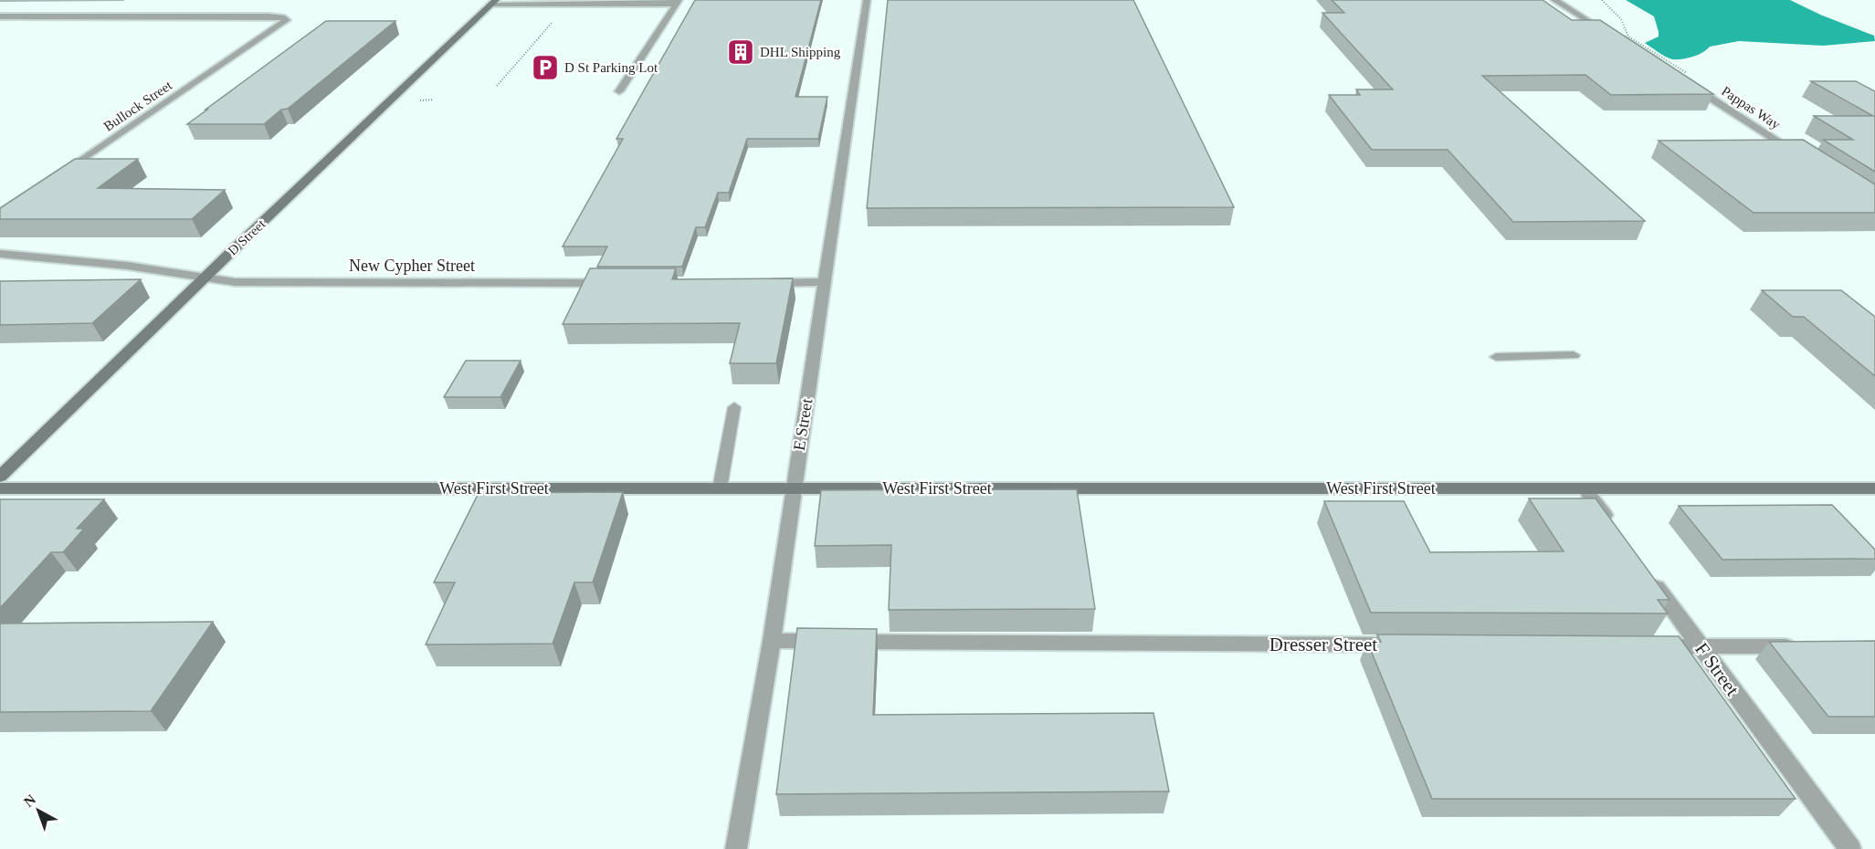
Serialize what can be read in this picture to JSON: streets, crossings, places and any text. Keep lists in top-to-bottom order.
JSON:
{
  "streets": {
    "main road": ["D Street", "West First Street"],
    "street": [
      "Bullock Street",
      "Pappas Way",
      "New Cypher Street",
      "E Street",
      "Dresser Street",
      "F Street"
    ]
  },
  "crossings": [
    ["D Street", "New Cypher Street"],
    ["E Street", "West First Street"],
    ["E Street", "Dresser Street"]
  ],
  "places": {
    "building": ["DHL Shipping"],
    "parking": ["D St Parking Lot"]
  },
  "north": "top left"
}
